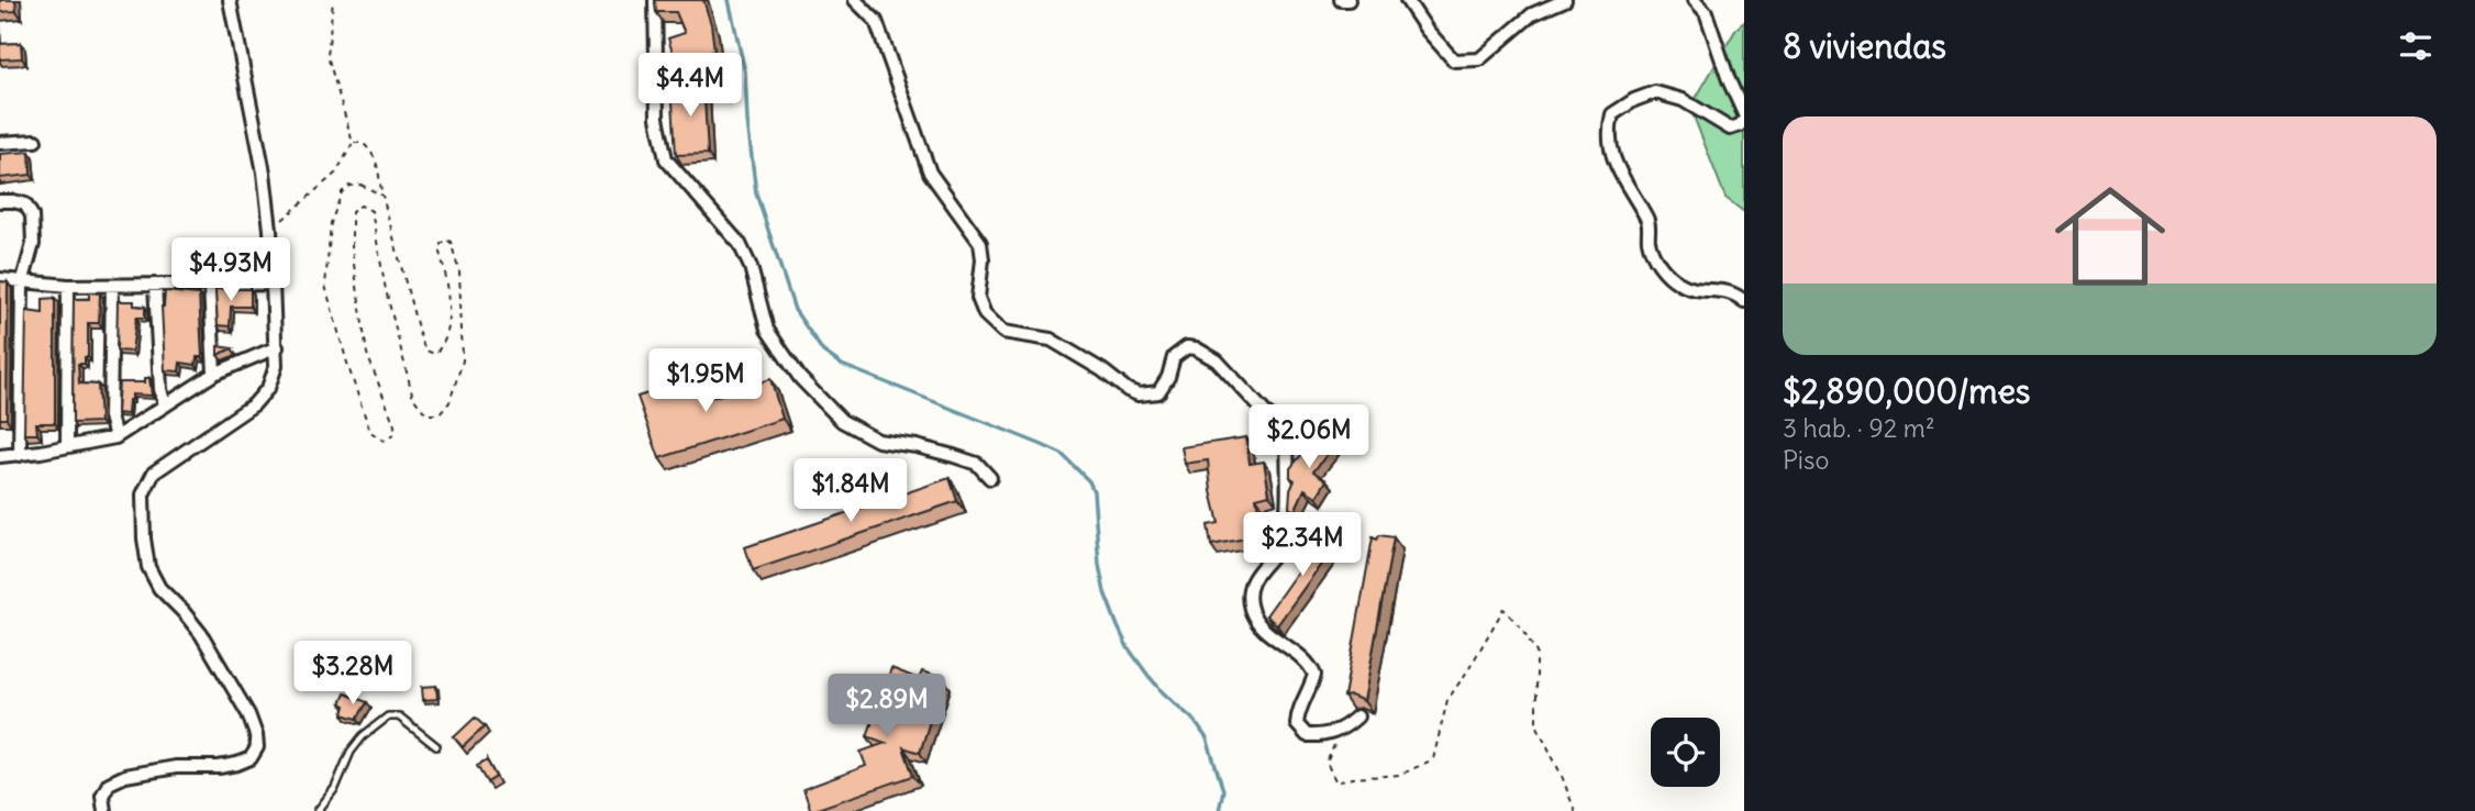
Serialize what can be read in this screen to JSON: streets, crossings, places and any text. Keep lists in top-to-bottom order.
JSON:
{
  "page": {
    "heading": "8 viviendas",
    "price": [
      "$4.4M",
      "$4.93M",
      "$1.95M",
      "$2.06M",
      "$1.84M",
      "$2.34M",
      "$3.28M",
      "$2.89M"
    ],
    "list": [
      {
        "name": "$2,890,000/mes",
        "note": "3 hab. · 92 m² · Piso"
      }
    ]
  }
}
